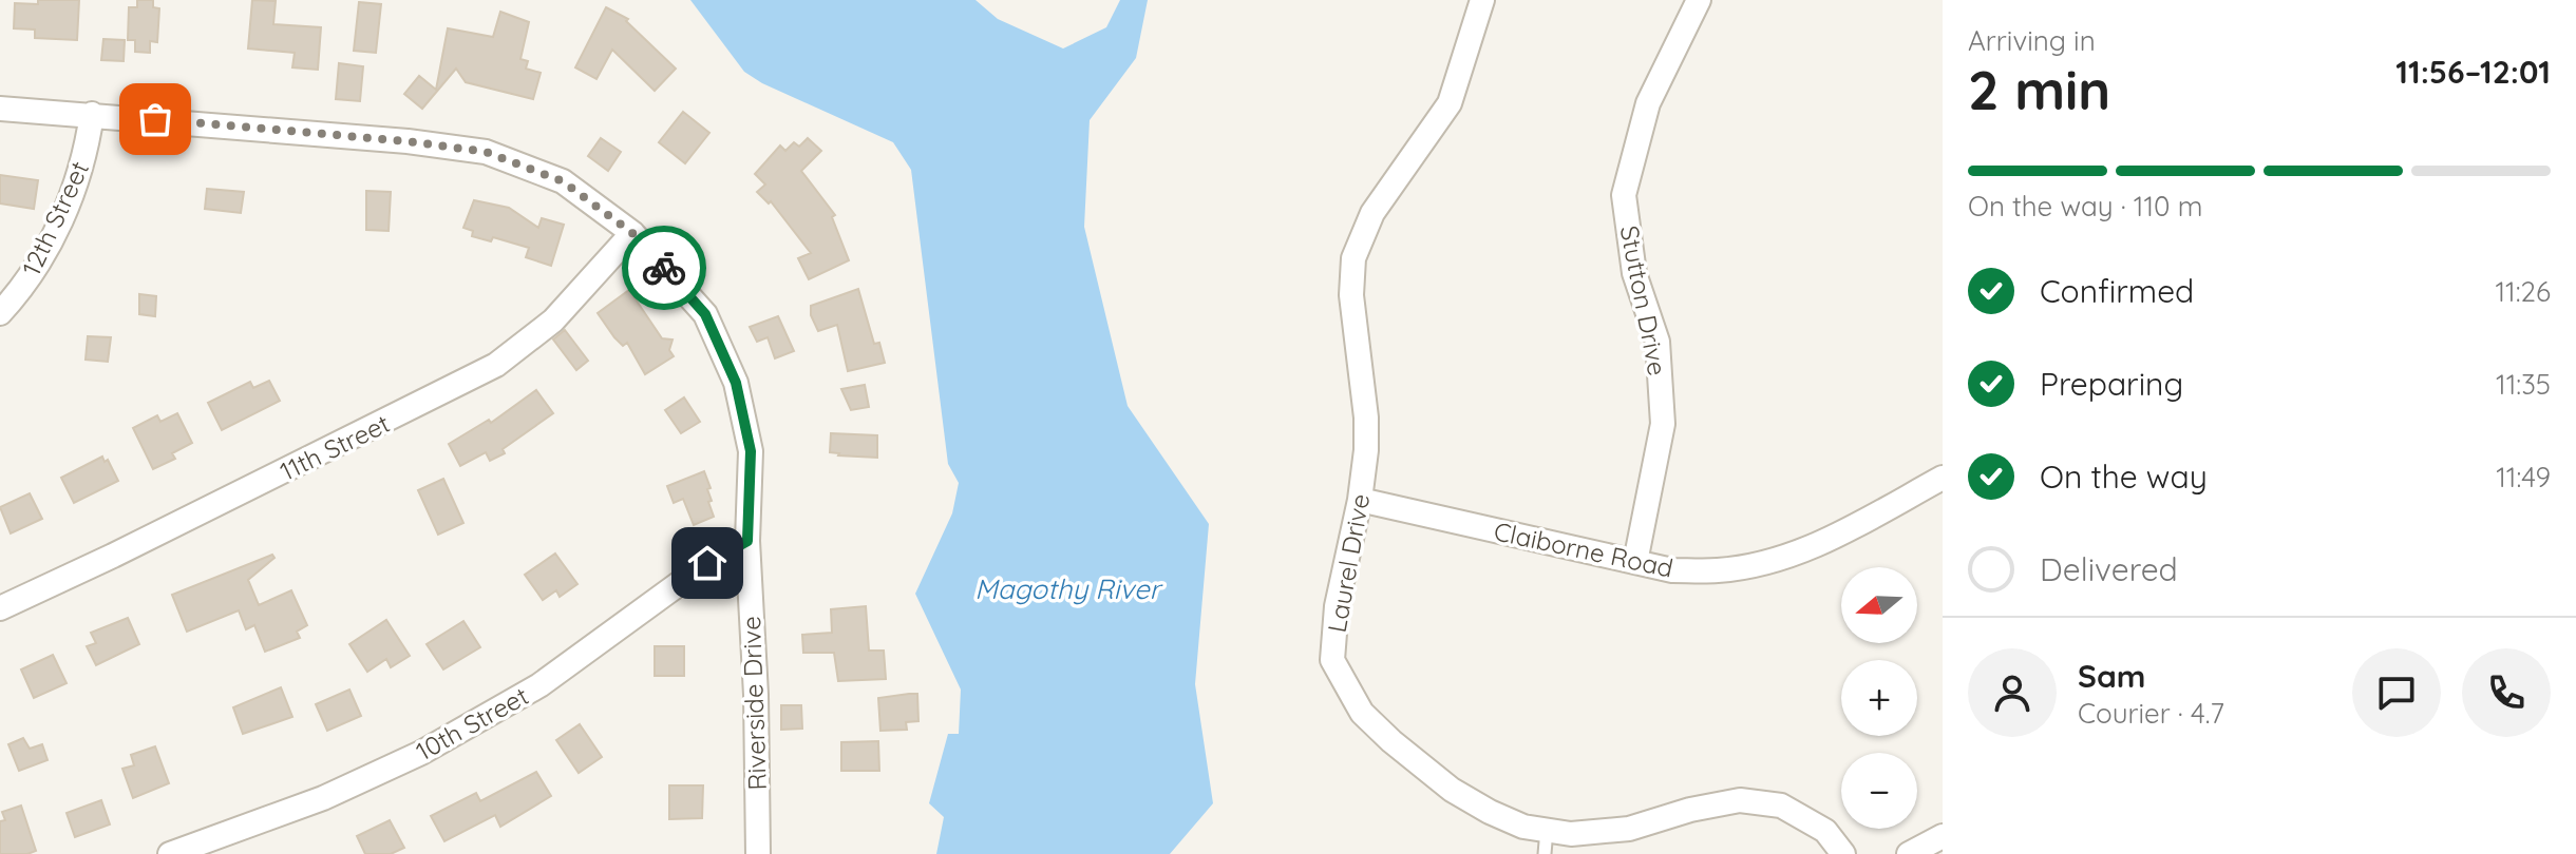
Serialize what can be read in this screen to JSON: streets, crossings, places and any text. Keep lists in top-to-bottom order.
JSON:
{
  "streets": {
    "street": [
      "12th Street",
      "Stutton Drive",
      "11th Street",
      "Claiborne Road",
      "Laurel Drive",
      "Riverside Drive",
      "10th Street"
    ]
  },
  "crossings": [
    ["12th Street", "Riverside Drive"],
    ["Stutton Drive", "Claiborne Road"],
    ["11th Street", "Riverside Drive"],
    ["Claiborne Road", "Laurel Drive"],
    ["Riverside Drive", "10th Street"]
  ],
  "water": ["Magothy River"],
  "north": "left",
  "page": {
    "heading": ["2 min", "Arriving in", "11:56–12:01"],
    "panel": ["Sam", "Courier · 4.7"],
    "bar": "On the way · 110 m",
    "list": [
      ["Confirmed", "11:26"],
      ["Preparing", "11:35"],
      ["On the way", "11:49"],
      "Delivered"
    ],
    "map_buttons": ["+", "−"]
  }
}
